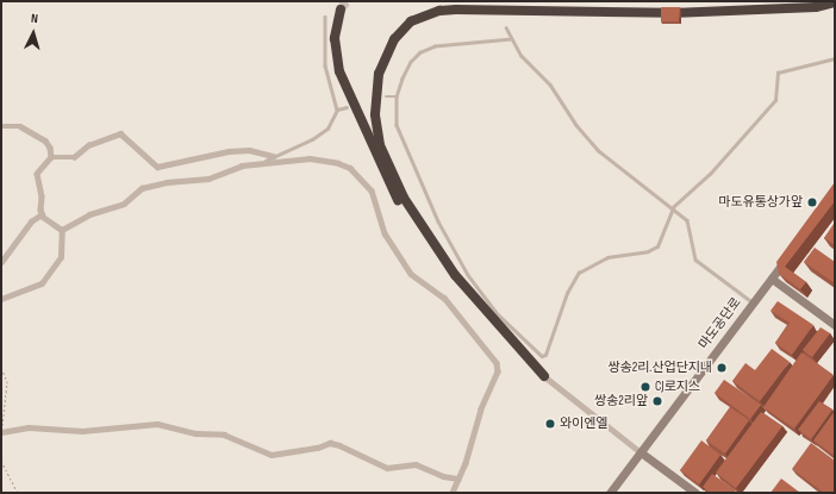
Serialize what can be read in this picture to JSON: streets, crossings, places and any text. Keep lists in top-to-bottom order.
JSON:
{
  "streets": {
    "main road": ["마도공단로"]
  },
  "places": [
    "마도유통상가앞",
    "쌍송2리.산업단지내",
    "CJ로지스",
    "쌍송2리앞",
    "와이엔엘"
  ],
  "north": "top"
}
